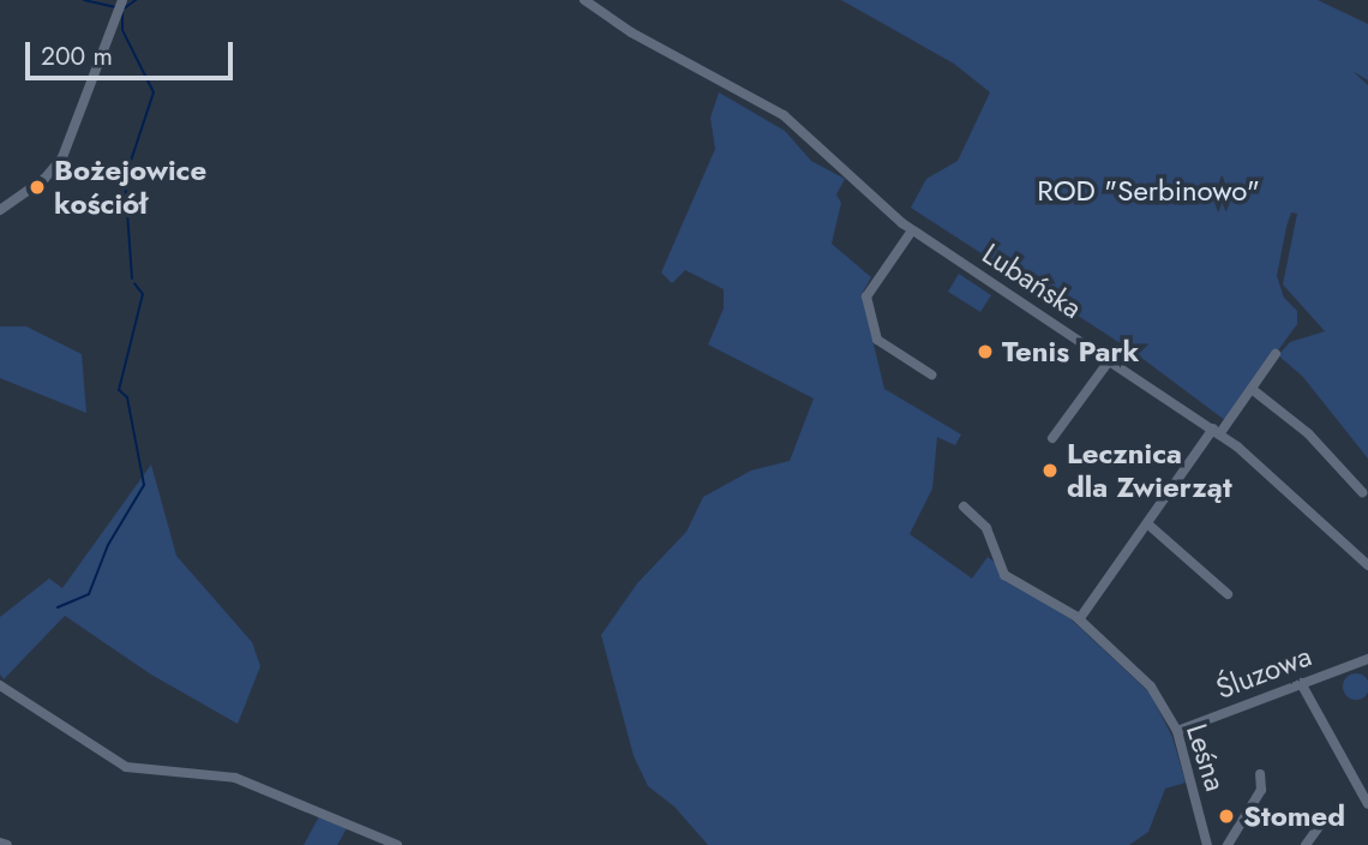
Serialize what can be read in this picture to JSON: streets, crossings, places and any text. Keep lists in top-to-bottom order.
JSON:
{
  "streets": {
    "street": ["Lubańska", "Śluzowa", "Leśna"]
  },
  "crossings": [
    ["Śluzowa", "Leśna"]
  ],
  "parks": ["ROD \"Serbinowo\""],
  "places": [
    "Bożejowice kościół",
    "Tenis Park",
    "Lecznica dla Zwierząt",
    "Stomed"
  ],
  "scale_bar": "200 m"
}
